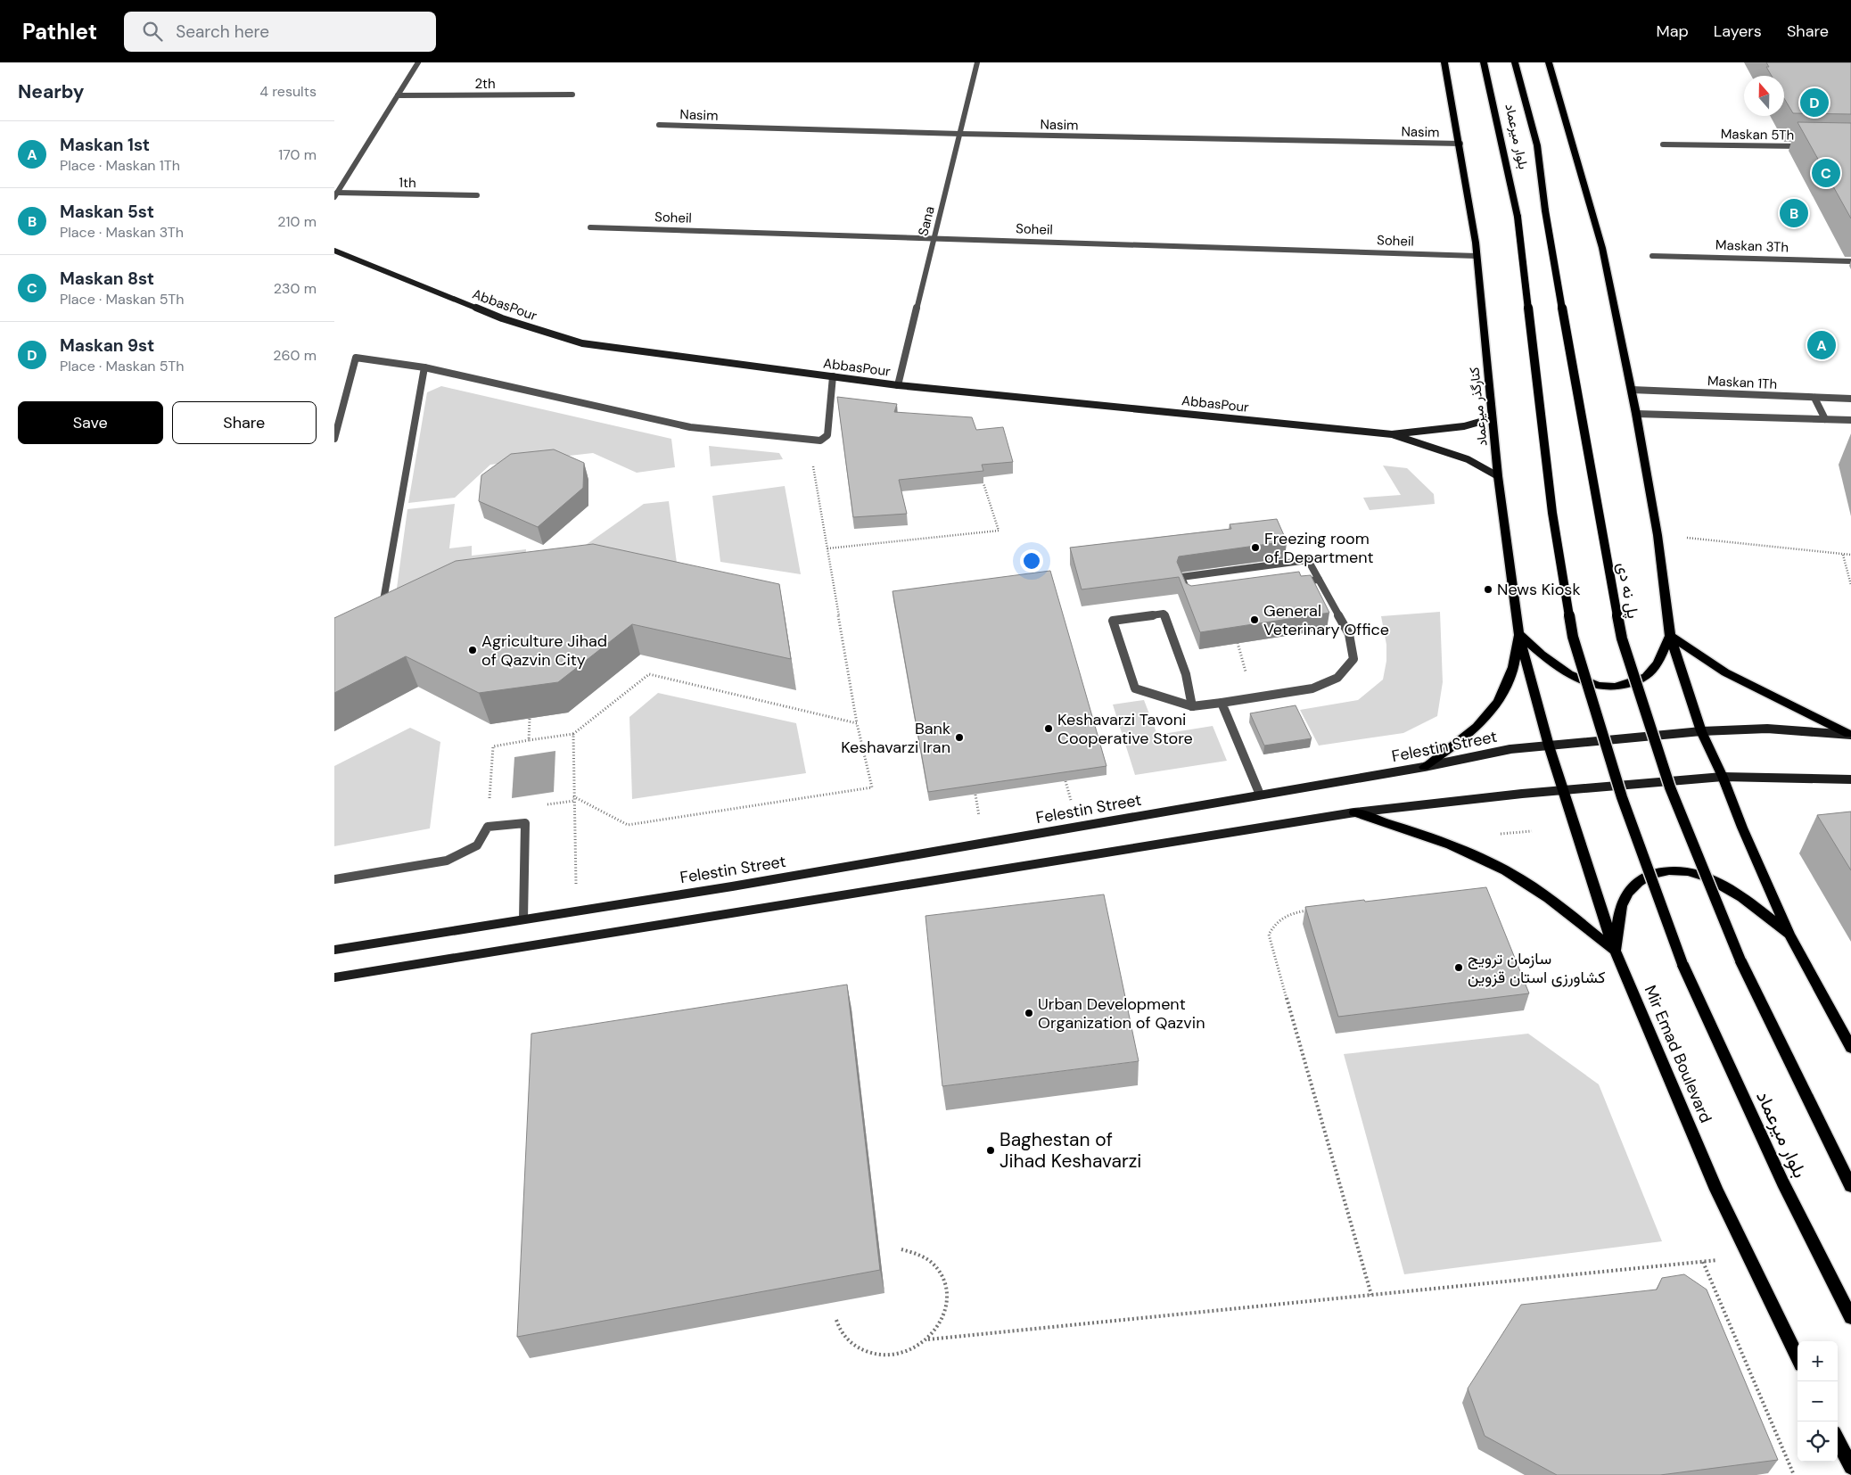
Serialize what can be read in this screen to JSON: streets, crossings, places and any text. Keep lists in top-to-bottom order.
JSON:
{
  "streets": {
    "main road": [
      "بلوار میرعماد",
      "AbbasPour",
      "کنارگذر میرعماد",
      "پل نه دی",
      "Felestin Street",
      "Mir Emad Boulevard"
    ],
    "street": [
      "2th",
      "Nasim",
      "Maskan 5Th",
      "1th",
      "Soheil",
      "Sana",
      "Maskan 3Th",
      "Maskan 1Th"
    ]
  },
  "crossings": [
    ["Nasim", "Sana"],
    ["Nasim", "کنارگذر میرعماد"],
    ["بلوار میرعماد", "پل نه دی"],
    ["Soheil", "Sana"],
    ["Soheil", "کنارگذر میرعماد"],
    ["Sana", "AbbasPour"],
    ["کنارگذر میرعماد", "Felestin Street"],
    ["کنارگذر میرعماد", "Mir Emad Boulevard"],
    ["Felestin Street", "Mir Emad Boulevard"]
  ],
  "places": [
    "Freezing room of Department",
    "News Kiosk",
    "General Veterinary Office",
    "Agriculture Jihad of Qazvin City",
    "Keshavarzi Tavoni Cooperative Store",
    "Bank Keshavarzi Iran",
    "سازمان ترویج کشاورزی استان قزوین",
    "Urban Development Organization of Qazvin",
    "Baghestan of Jihad Keshavarzi"
  ],
  "north": "top",
  "page": {
    "header": "Pathlet",
    "search": "Search here",
    "nav": ["Map", "Layers", "Share"],
    "heading": ["Nearby", "4 results"],
    "pins": [
      "D",
      "C",
      "B",
      "A"
    ],
    "list": [
      {
        "mark": "A",
        "name": "Maskan 1st",
        "note": "Place · Maskan 1Th",
        "value": "170 m"
      },
      {
        "mark": "B",
        "name": "Maskan 5st",
        "note": "Place · Maskan 3Th",
        "value": "210 m"
      },
      {
        "mark": "C",
        "name": "Maskan 8st",
        "note": "Place · Maskan 5Th",
        "value": "230 m"
      },
      {
        "mark": "D",
        "name": "Maskan 9st",
        "note": "Place · Maskan 5Th",
        "value": "260 m"
      }
    ],
    "buttons": ["Save", "Share"],
    "map_buttons": ["+", "−"]
  }
}
